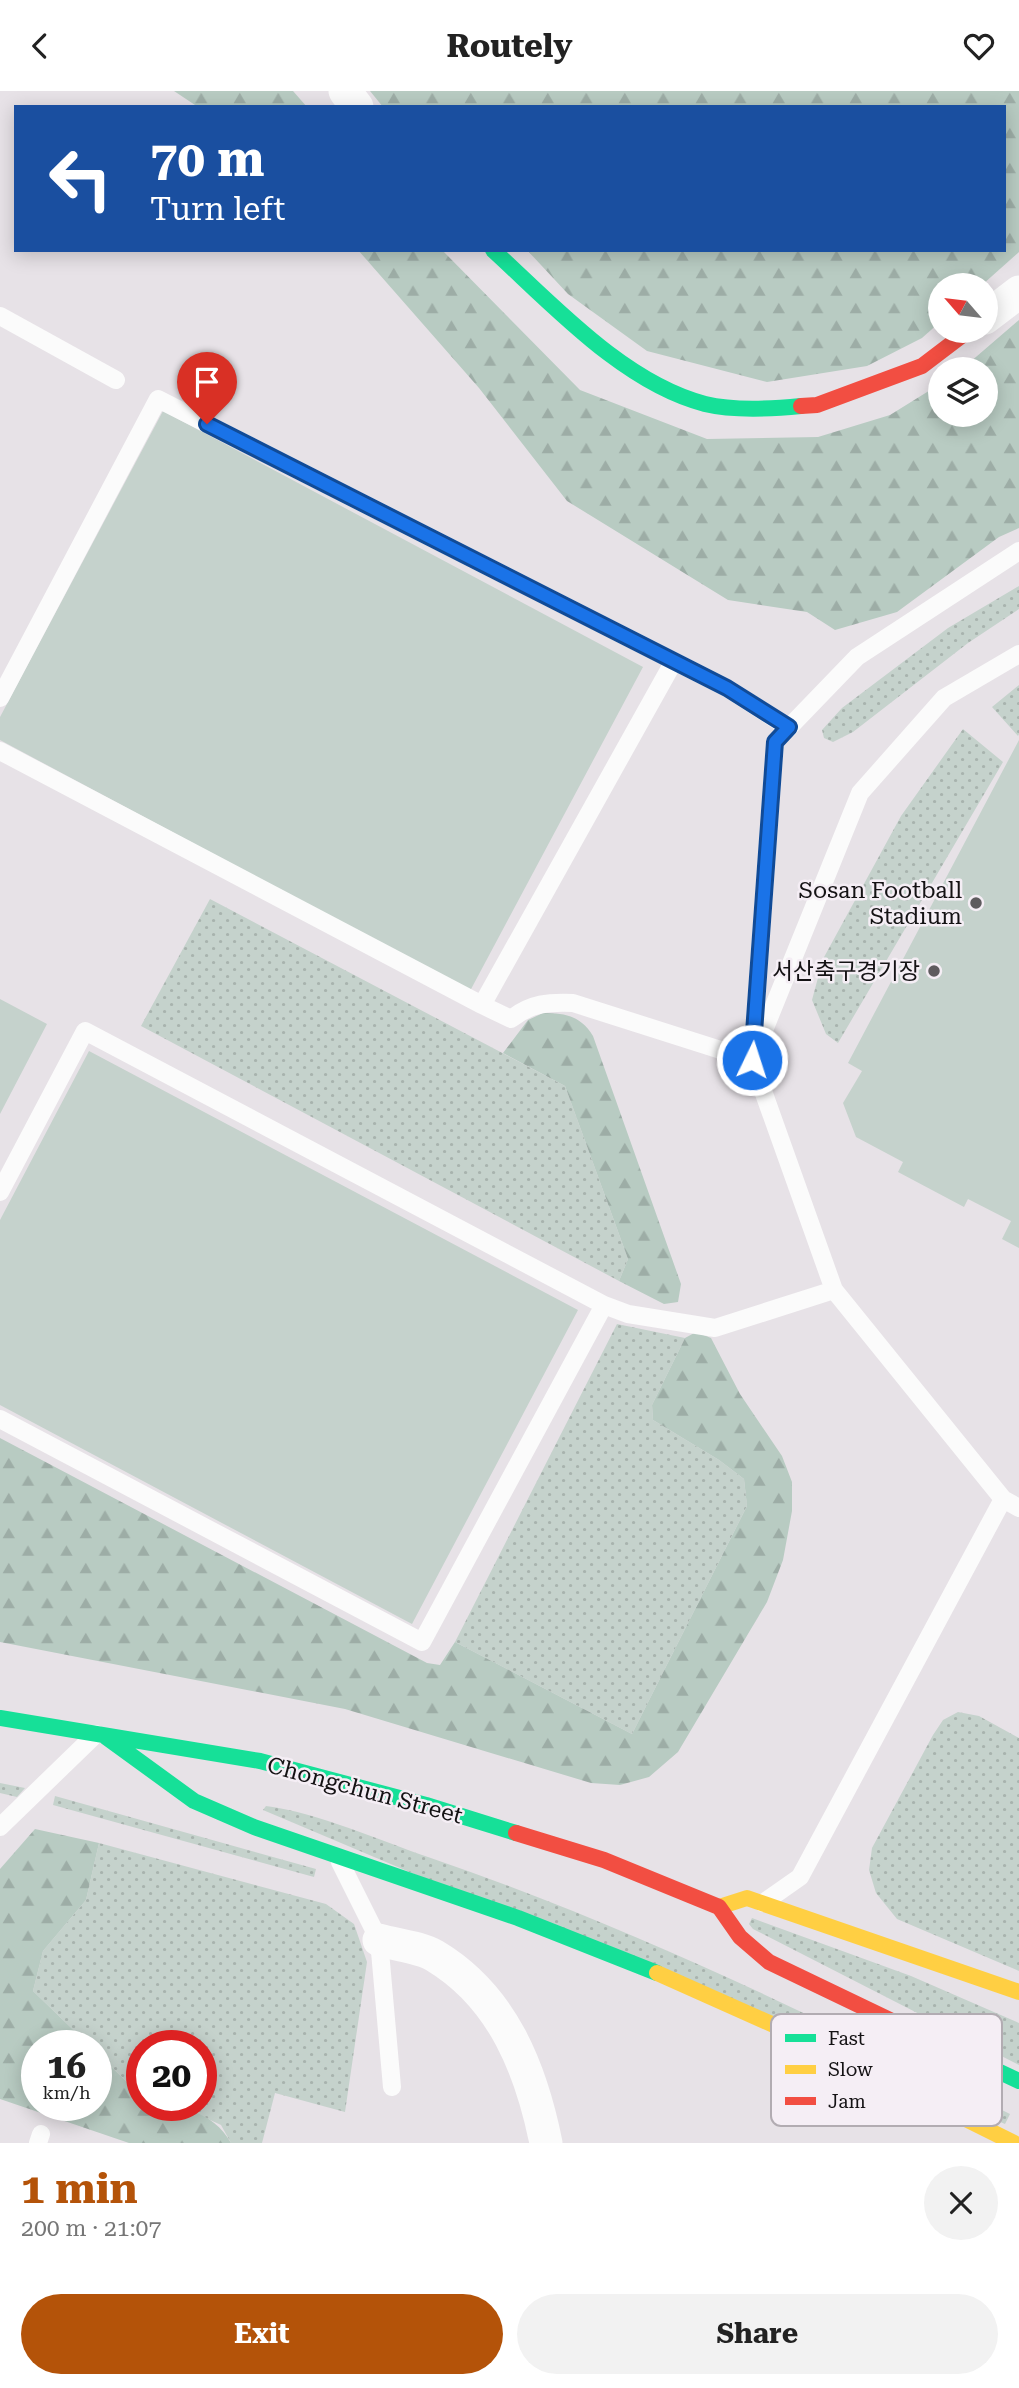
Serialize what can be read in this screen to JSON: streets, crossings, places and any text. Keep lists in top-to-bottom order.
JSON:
{
  "streets": {
    "main road": ["Chongchun Street"]
  },
  "places": ["Sosan Football Stadium", "서산축구경기장"],
  "legend": ["Fast", "Slow", "Jam"],
  "north": "top left",
  "page": {
    "header": "Routely",
    "turn": ["70 m", "Turn left"],
    "speed": "16 km/h",
    "limit": "20",
    "heading": ["1 min", "200 m · 21:07"],
    "buttons": ["Exit", "Share"]
  }
}
